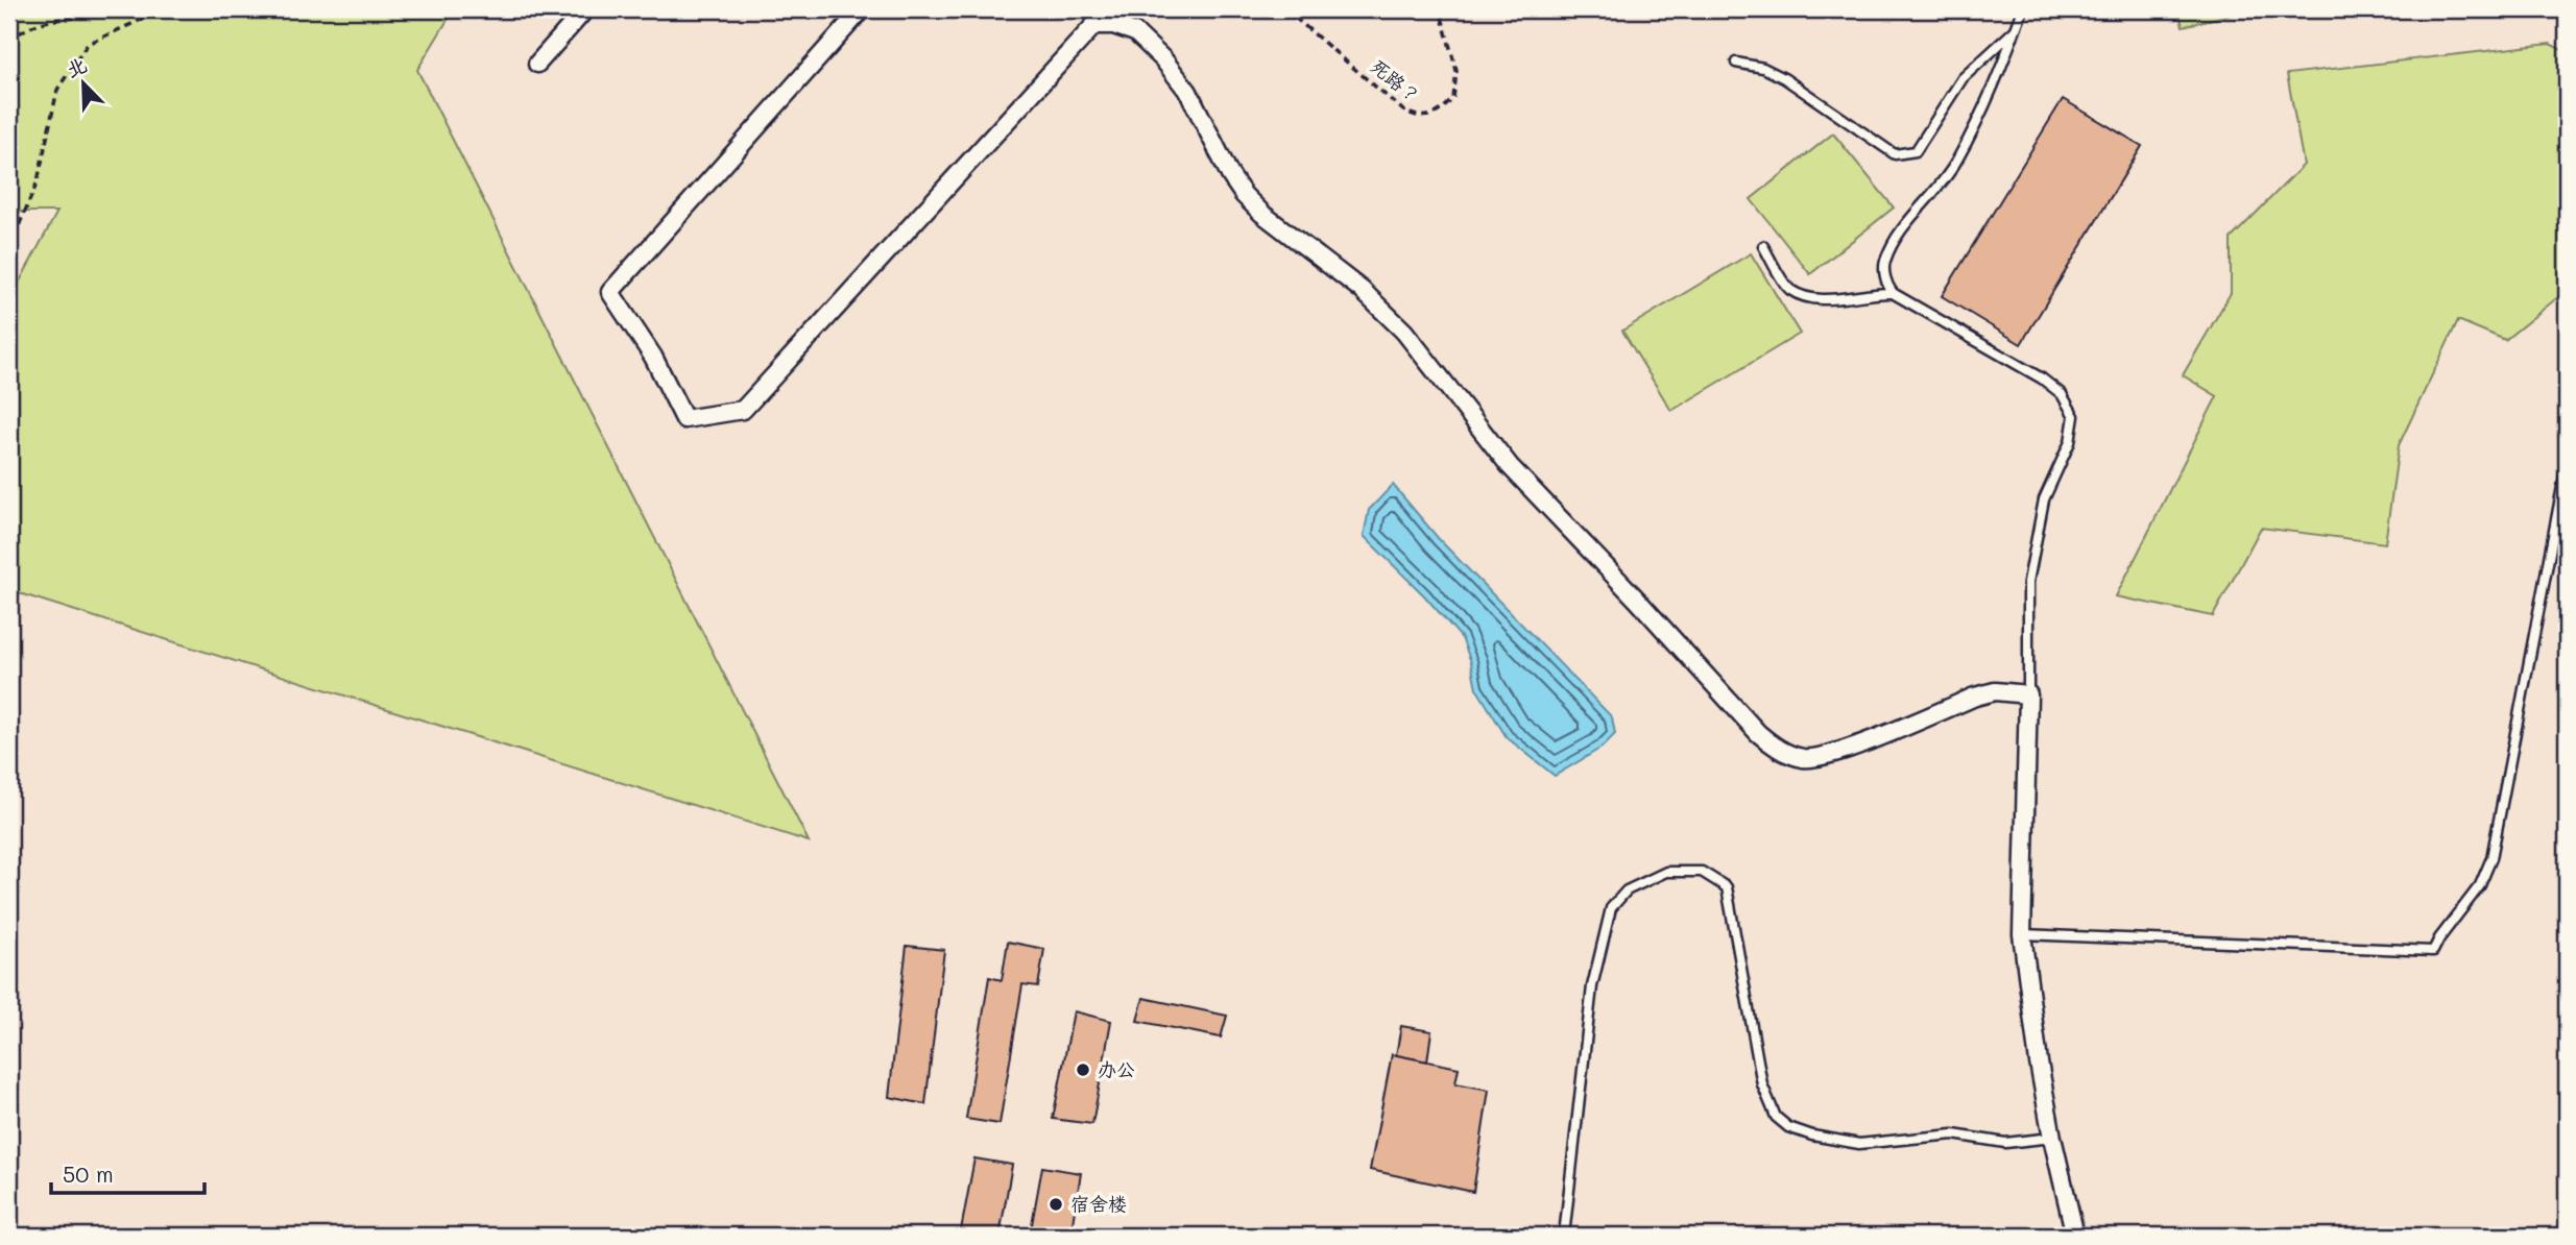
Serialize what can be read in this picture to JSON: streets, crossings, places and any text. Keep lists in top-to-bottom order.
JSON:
{
  "streets": {
    "path": ["死路？"]
  },
  "places": ["办公", "宿舍楼"],
  "scale_bar": "50 m",
  "north": "top left"
}
